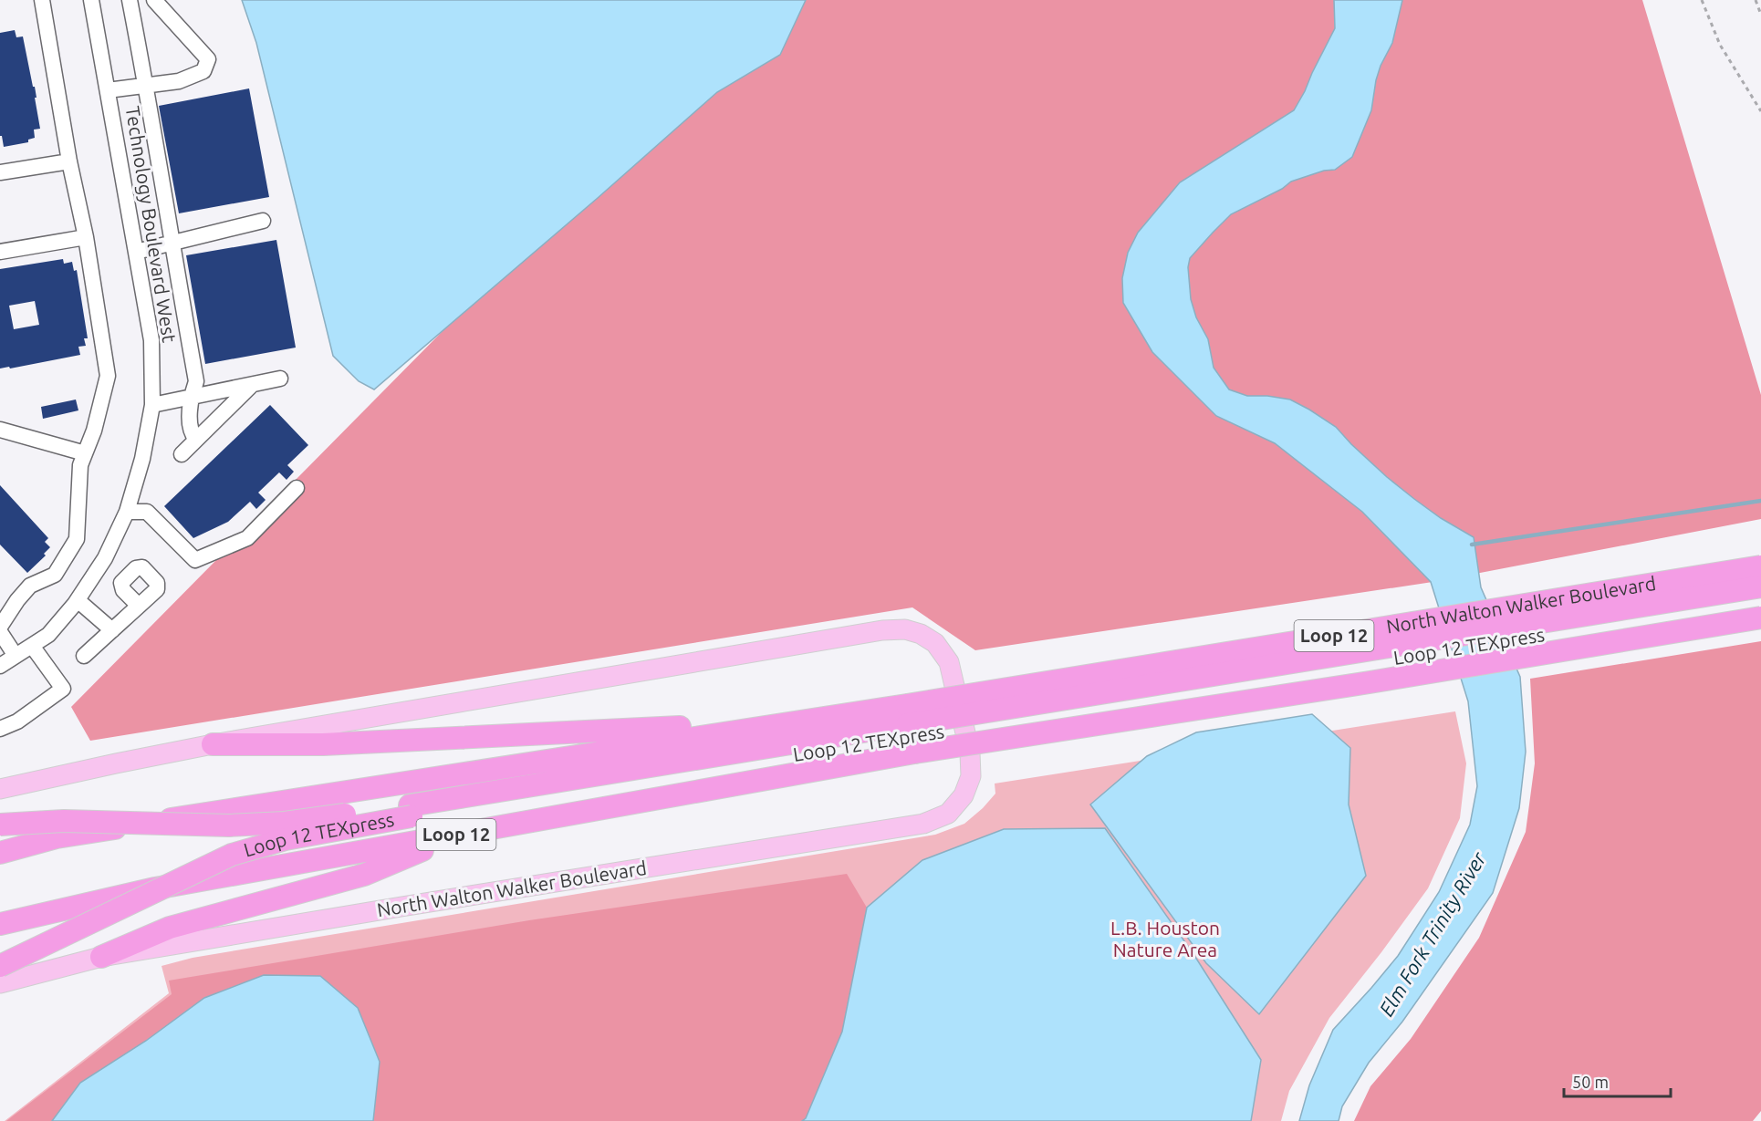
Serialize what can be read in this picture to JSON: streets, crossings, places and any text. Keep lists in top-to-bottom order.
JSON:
{
  "streets": {
    "highway": ["North Walton Walker Boulevard", "Loop 12", "Loop 12 TEXpress"],
    "street": ["Technology Boulevard West"]
  },
  "crossings": [
    ["North Walton Walker Boulevard", "Loop 12 TEXpress"]
  ],
  "water": ["Elm Fork Trinity River"],
  "parks": ["L.B. Houston Nature Area"],
  "scale_bar": "50 m"
}
